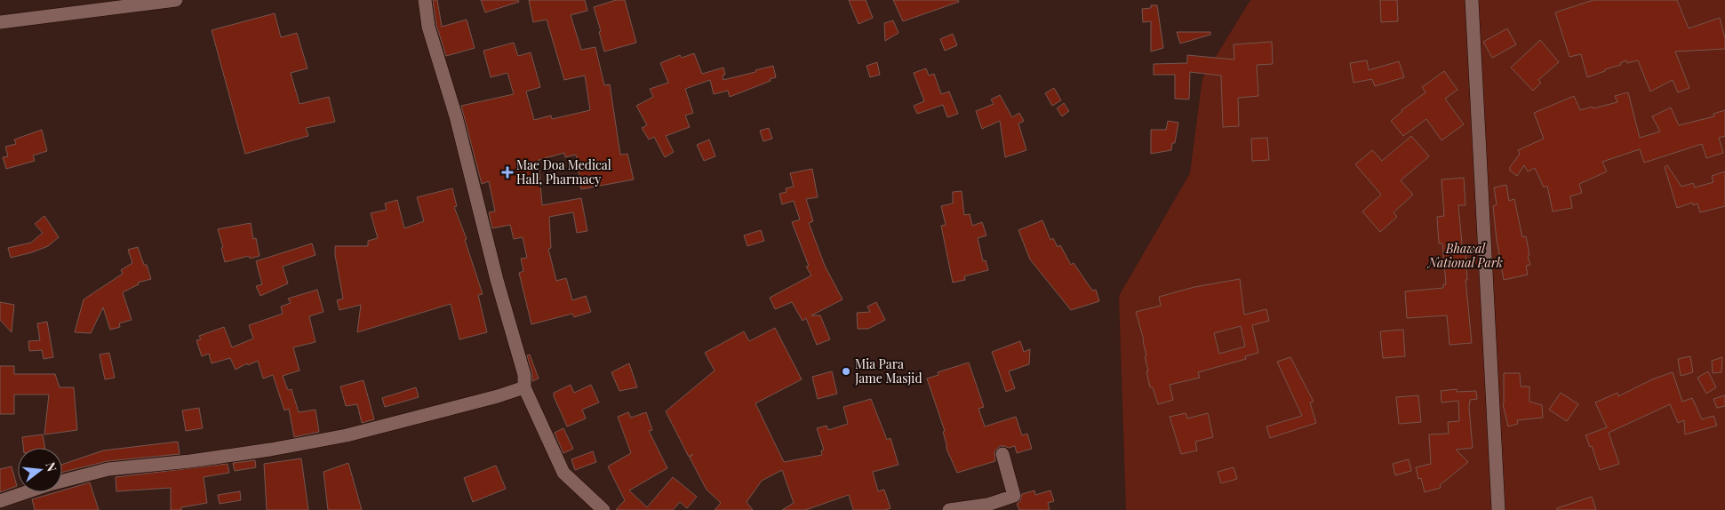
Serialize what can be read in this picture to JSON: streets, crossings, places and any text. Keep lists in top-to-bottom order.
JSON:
{
  "parks": ["Bhawal National Park"],
  "places": {
    "health": ["Mae Doa Medical Hall, Pharmacy"],
    "other": ["Mia Para Jame Masjid"]
  },
  "north": "right"
}
